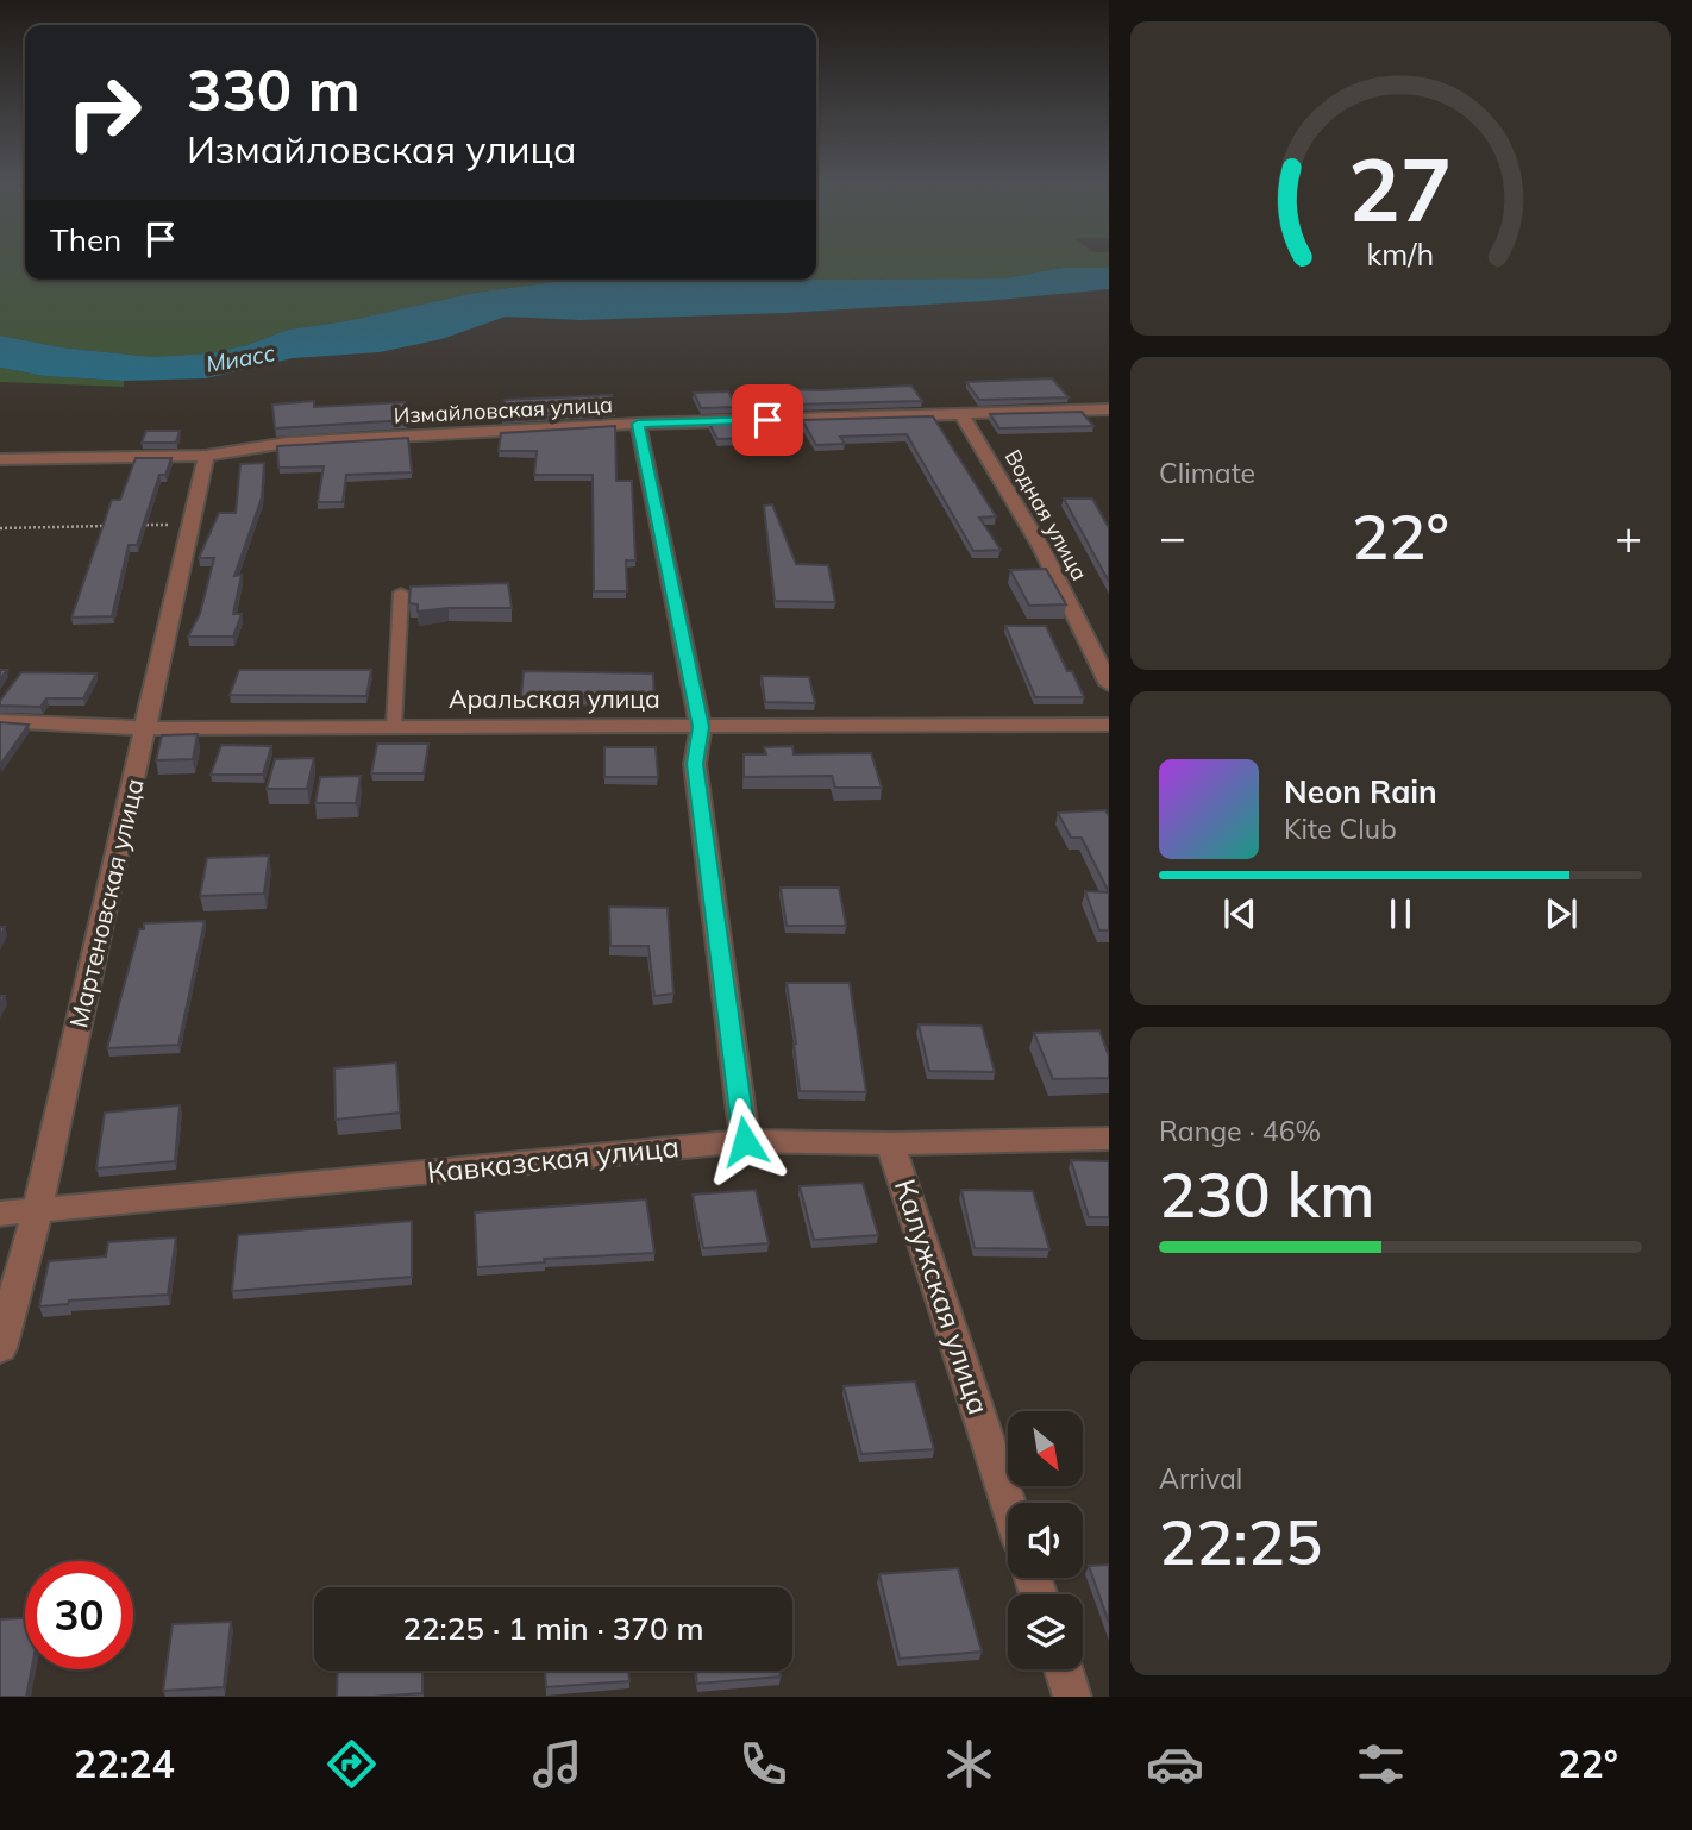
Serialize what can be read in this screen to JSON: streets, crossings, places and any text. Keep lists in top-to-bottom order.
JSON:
{
  "streets": {
    "street": [
      "Измайловская улица",
      "Водная улица",
      "Аральская улица",
      "Мартеновская улица",
      "Кавказская улица",
      "Калужская улица"
    ]
  },
  "crossings": [
    ["Измайловская улица", "Водная улица"],
    ["Измайловская улица", "Мартеновская улица"],
    ["Аральская улица", "Мартеновская улица"],
    ["Мартеновская улица", "Кавказская улица"],
    ["Кавказская улица", "Калужская улица"]
  ],
  "water": ["Миасс"],
  "north": "bottom right",
  "page": {
    "turn": ["330 m", "Измайловская улица"],
    "then": "Then",
    "tile": [
      "Climate",
      ["Range · 46%", "230 km"],
      ["Arrival", "22:25"]
    ],
    "heat": ["−", "22°", "+"],
    "song": ["Neon Rain", "Kite Club"],
    "limit": "30",
    "trip": "22:25 · 1 min · 370 m",
    "tabs": ["22:24", "22°"],
    "gauge": ["27", "km/h"]
  }
}
